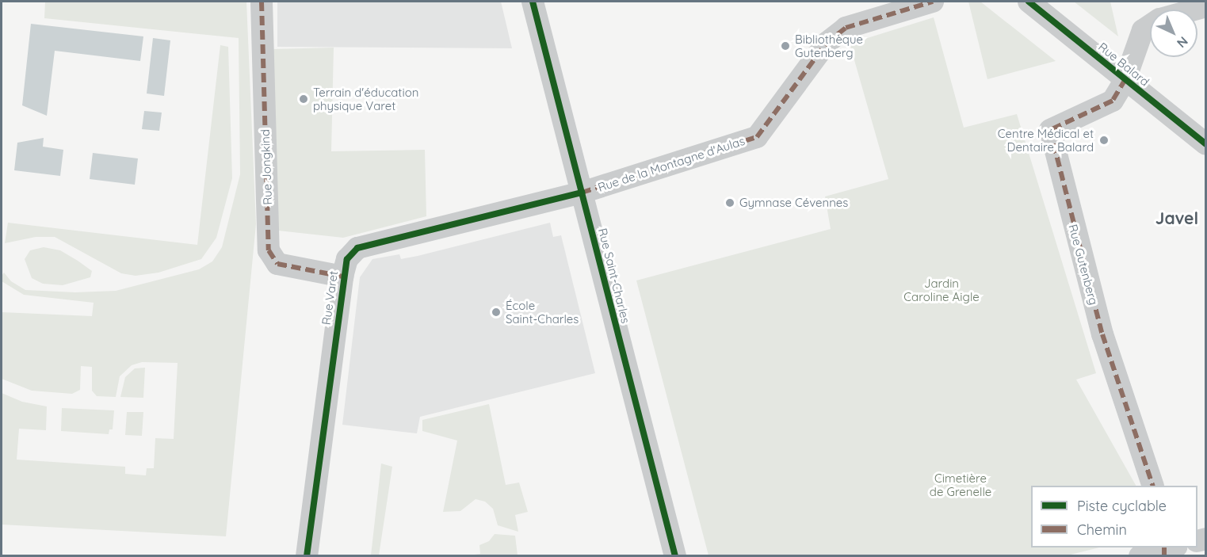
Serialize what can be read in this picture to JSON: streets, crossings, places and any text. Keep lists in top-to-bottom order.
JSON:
{
  "streets": {
    "street": [
      "Rue Balard",
      "Rue de la Montagne d'Aulas",
      "Rue Jongkind",
      "Rue Gutenberg",
      "Rue Saint-Charles",
      "Rue Varet"
    ]
  },
  "crossings": [
    ["Rue Balard", "Rue Gutenberg"],
    ["Rue de la Montagne d'Aulas", "Rue Saint-Charles"],
    ["Rue de la Montagne d'Aulas", "Rue Varet"],
    ["Rue Jongkind", "Rue Varet"],
    ["Rue Saint-Charles", "Rue Varet"]
  ],
  "districts": ["Javel"],
  "parks": ["Jardin Caroline Aigle", "Cimetière de Grenelle"],
  "places": [
    "Bibliothèque Gutenberg",
    "Terrain d'éducation physique Varet",
    "Centre Médical et Dentaire Balard",
    "Gymnase Cévennes",
    "École Saint-Charles"
  ],
  "legend": ["Piste cyclable", "Chemin"],
  "north": "bottom right"
}
